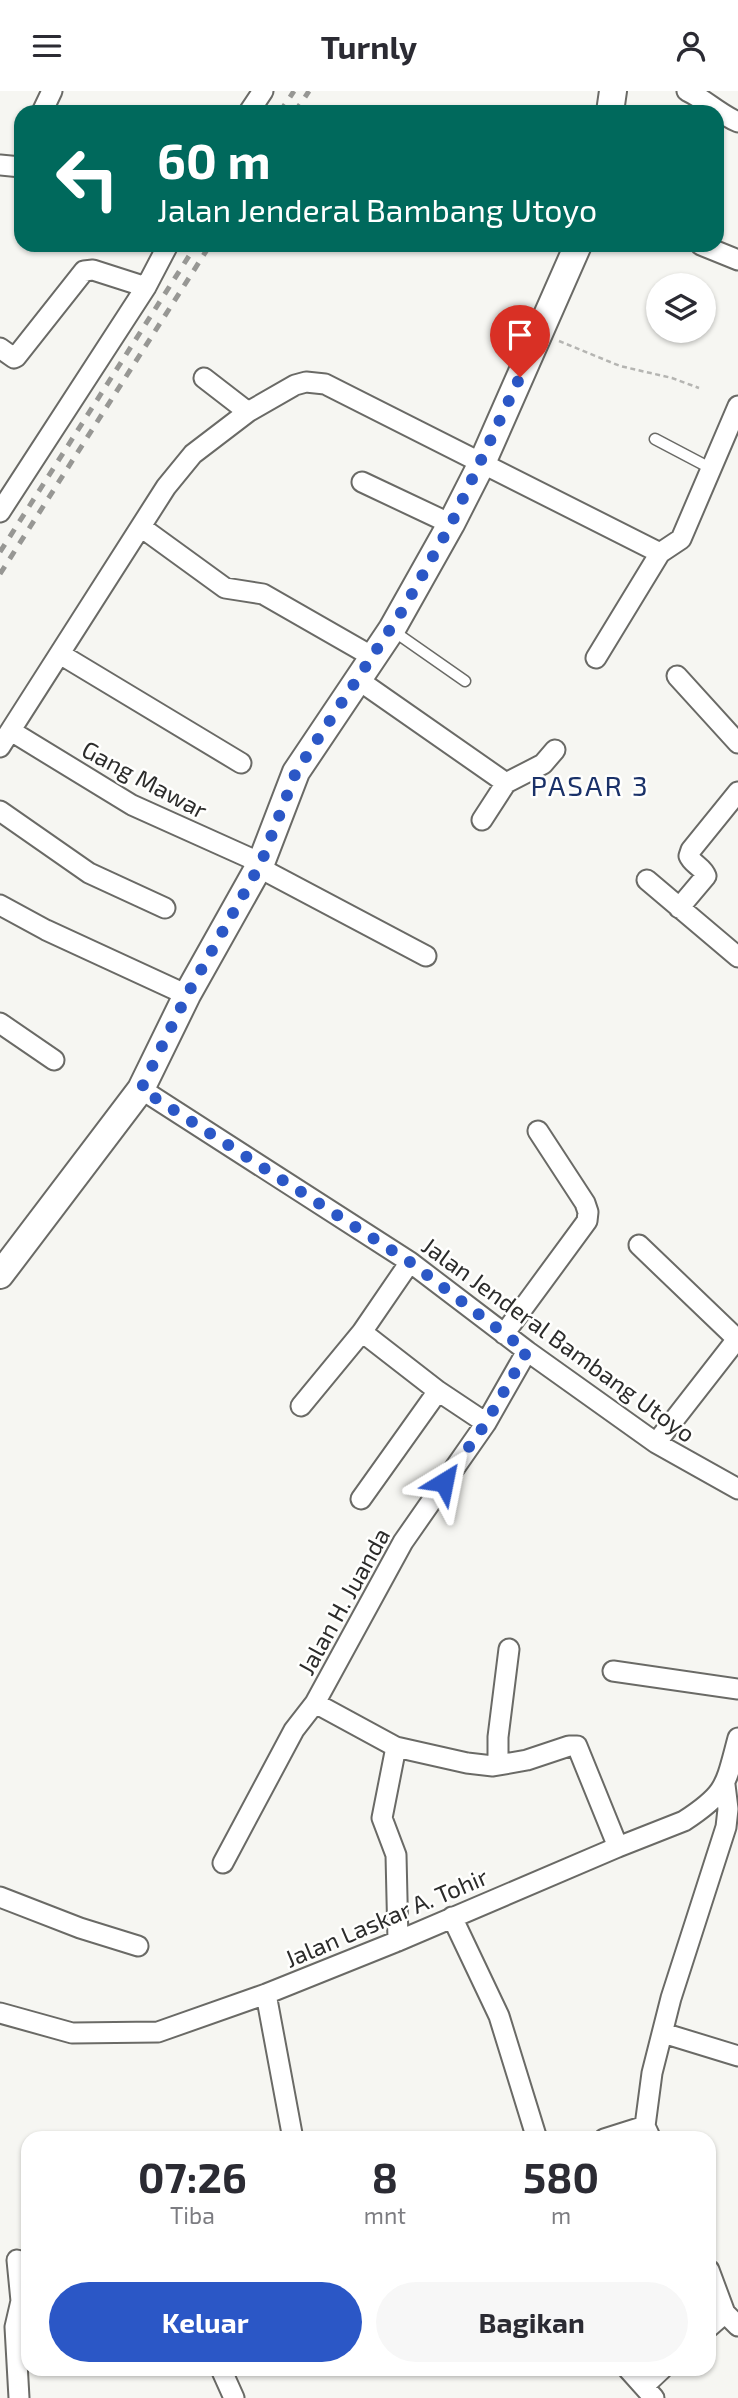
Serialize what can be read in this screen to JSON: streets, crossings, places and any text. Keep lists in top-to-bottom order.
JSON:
{
  "streets": {
    "street": [
      "Gang Mawar",
      "Jalan Jenderal Bambang Utoyo",
      "Jalan H. Juanda",
      "Jalan Laskar A. Tohir"
    ]
  },
  "crossings": [
    ["Jalan Jenderal Bambang Utoyo", "Jalan H. Juanda"],
    ["Jalan H. Juanda", "Jalan Laskar A. Tohir"]
  ],
  "districts": ["PASAR 3"],
  "page": {
    "header": "Turnly",
    "turn": ["60 m", "Jalan Jenderal Bambang Utoyo"],
    "eta": [
      "07:26",
      "Tiba",
      "8",
      "mnt",
      "580",
      "m"
    ],
    "buttons": ["Keluar", "Bagikan"]
  }
}
